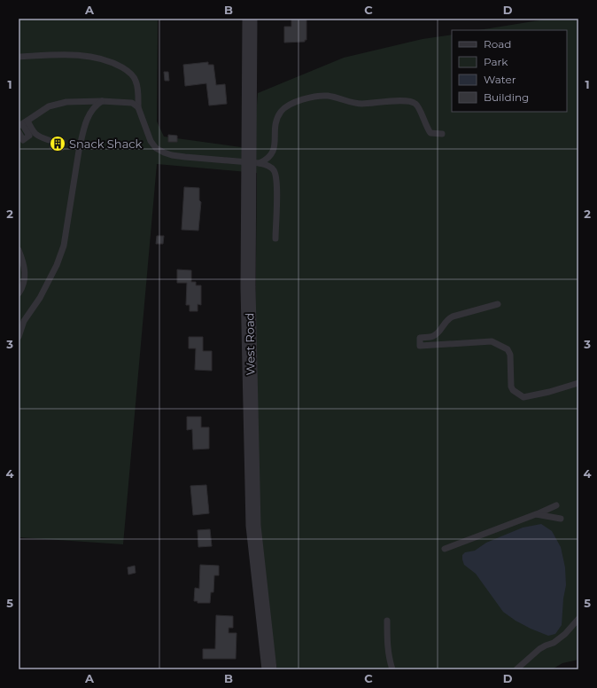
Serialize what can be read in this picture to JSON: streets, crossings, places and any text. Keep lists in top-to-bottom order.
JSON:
{
  "streets": {
    "street": ["West Road"]
  },
  "places": {
    "building": ["Snack Shack"]
  },
  "legend": [
    "Road",
    "Park",
    "Water",
    "Building"
  ],
  "grid": {
    "columns": [
      "A",
      "B",
      "C",
      "D"
    ],
    "rows": [
      "1",
      "2",
      "3",
      "4",
      "5"
    ]
  }
}
